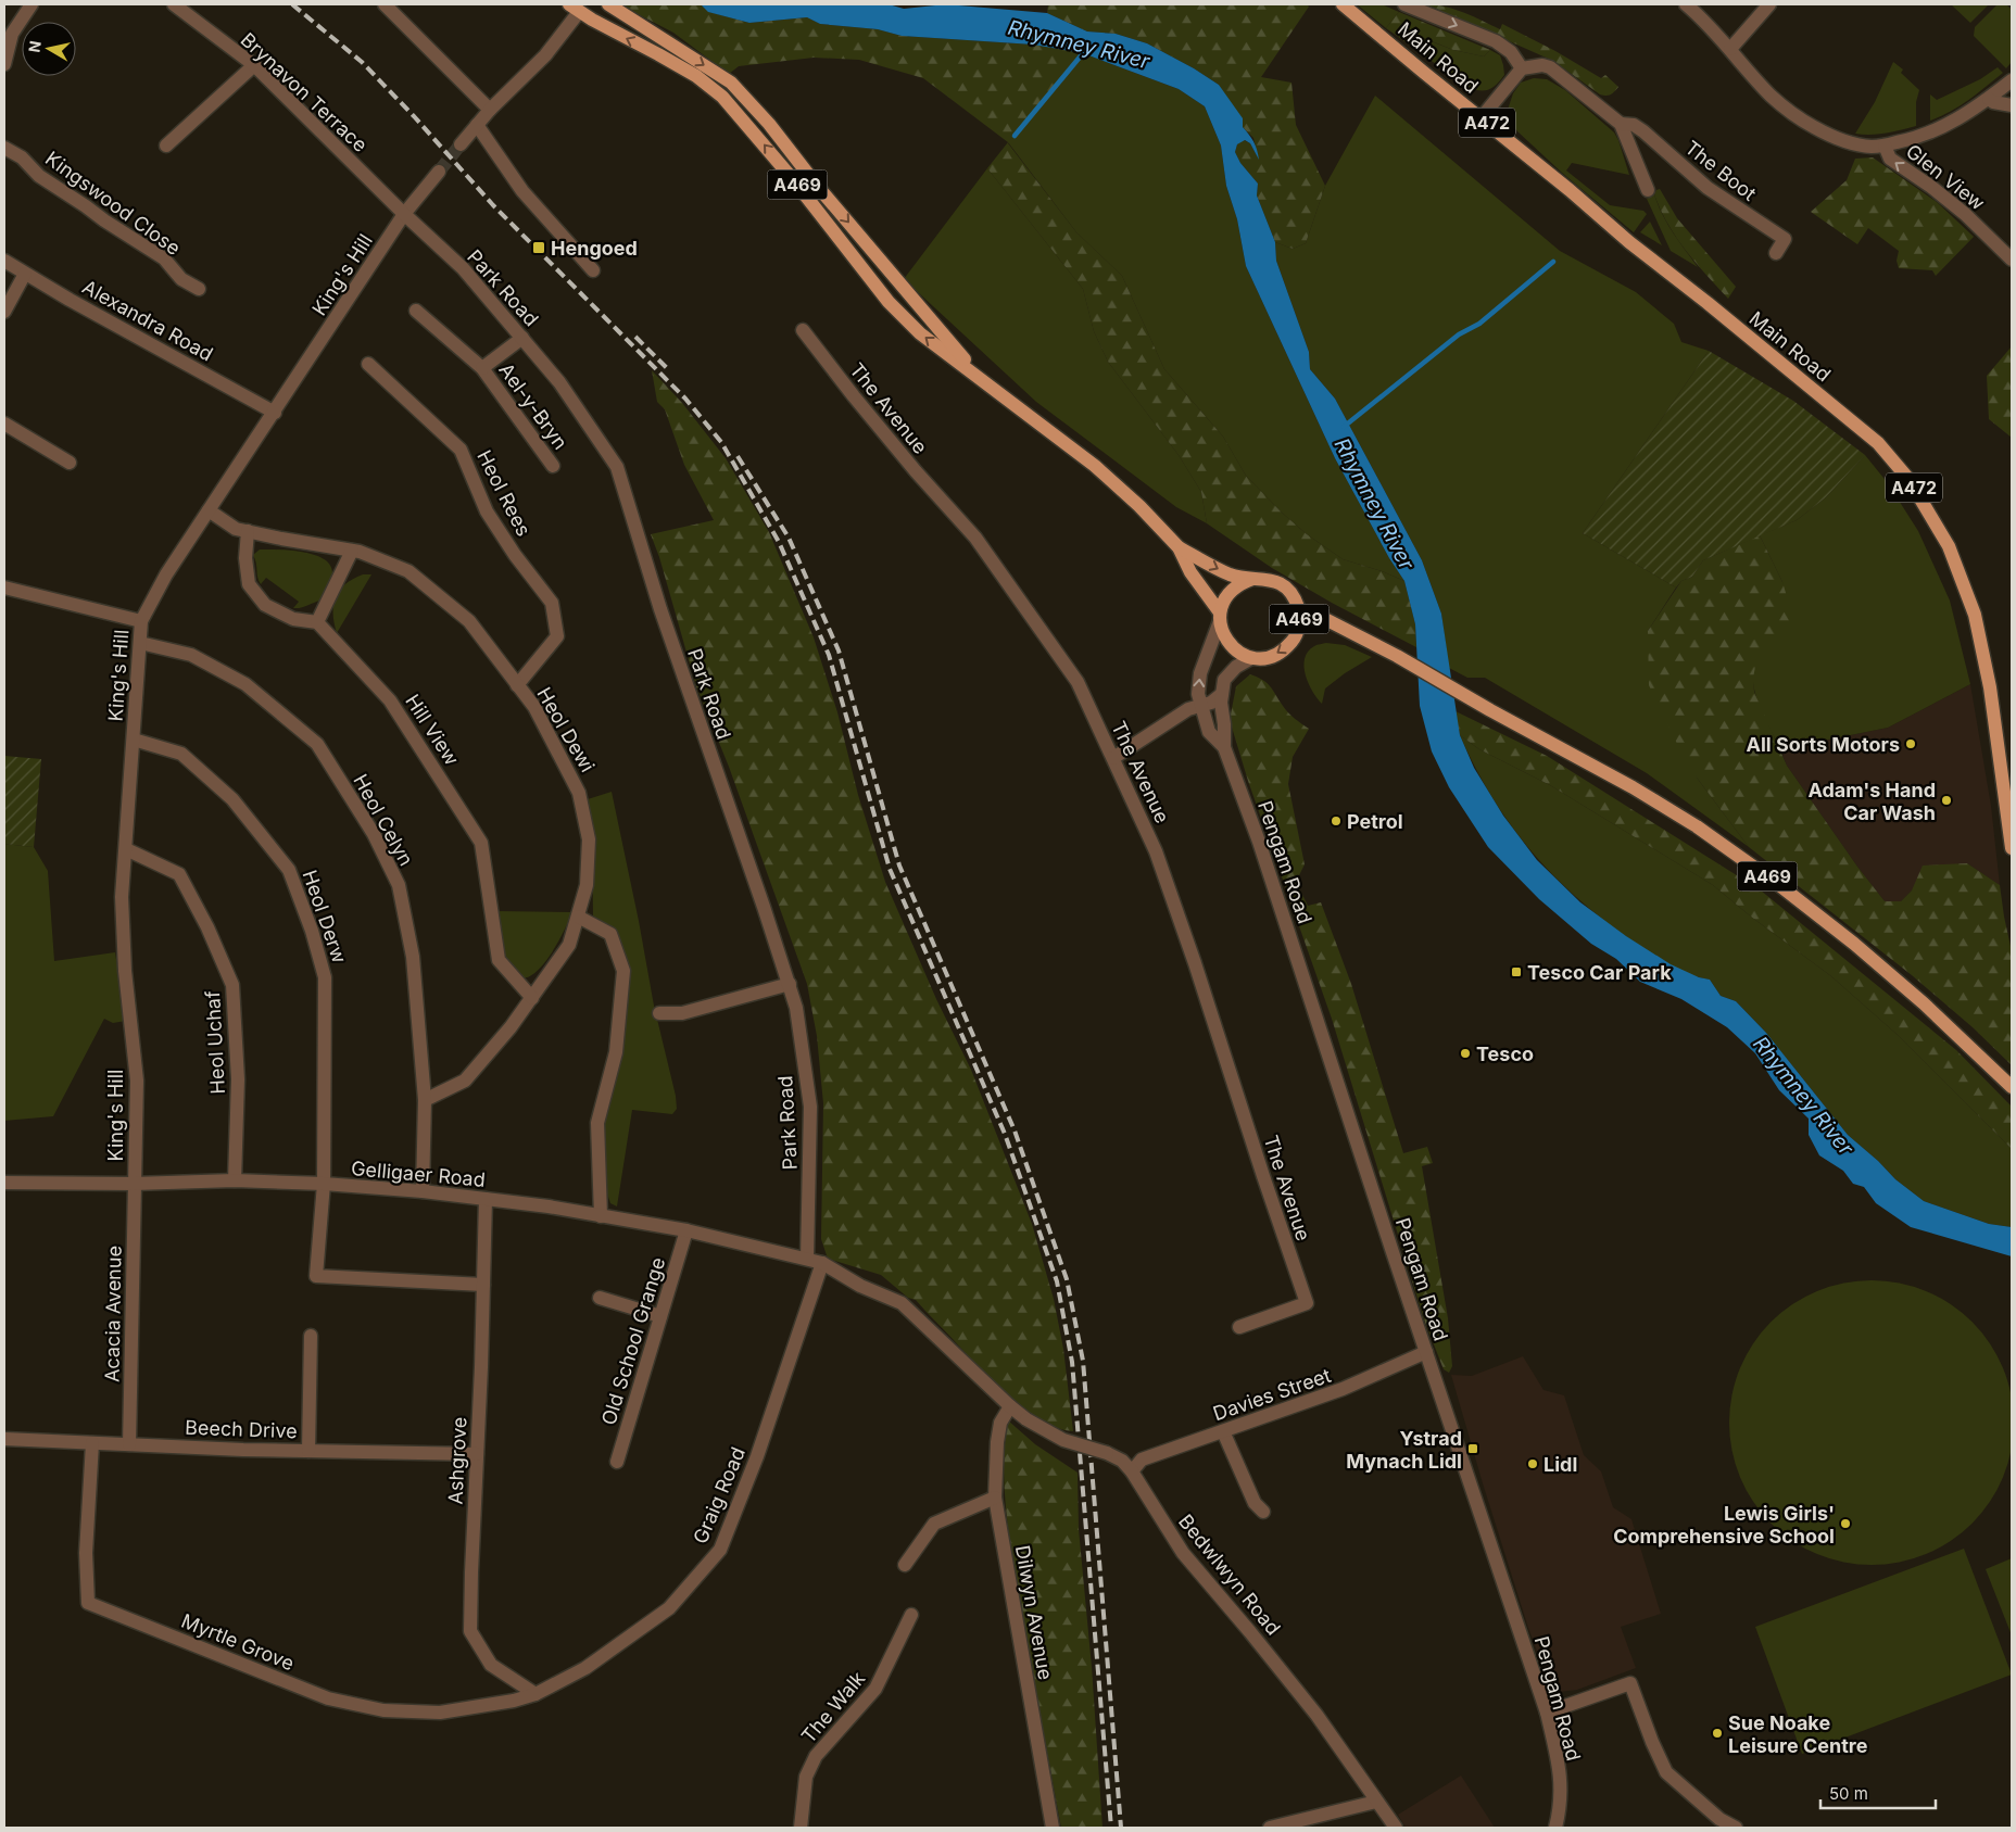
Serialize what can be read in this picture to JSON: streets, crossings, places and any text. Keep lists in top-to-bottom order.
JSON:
{
  "streets": {
    "main road": ["Main Road", "A472", "A469"],
    "street": [
      "Brynavon Terrace",
      "The Boot",
      "Glen View",
      "Kingswood Close",
      "King's Hill",
      "Park Road",
      "Alexandra Road",
      "Ael-y-Bryn",
      "The Avenue",
      "Heol Rees",
      "Hill View",
      "Heol Dewi",
      "Heol Celyn",
      "Pengam Road",
      "Heol Derw",
      "Heol Uchaf",
      "Gelligaer Road",
      "Acacia Avenue",
      "Old School Grange",
      "Davies Street",
      "Beech Drive",
      "Ashgrove",
      "Graig Road",
      "Bedwlwyn Road",
      "Dilwyn Avenue",
      "Myrtle Grove",
      "The Walk"
    ]
  },
  "crossings": [
    ["Brynavon Terrace", "King's Hill"],
    ["Brynavon Terrace", "Park Road"],
    ["A469", "Pengam Road"],
    ["King's Hill", "Park Road"],
    ["King's Hill", "Alexandra Road"],
    ["King's Hill", "Heol Dewi"],
    ["King's Hill", "Heol Celyn"],
    ["King's Hill", "Heol Derw"],
    ["King's Hill", "Heol Uchaf"],
    ["King's Hill", "Gelligaer Road"],
    ["King's Hill", "Acacia Avenue"],
    ["Park Road", "Ael-y-Bryn"],
    ["Park Road", "Gelligaer Road"],
    ["Heol Rees", "Heol Dewi"],
    ["Hill View", "Heol Dewi"],
    ["Heol Dewi", "Heol Celyn"],
    ["Heol Celyn", "Gelligaer Road"],
    ["Pengam Road", "Davies Street"],
    ["Heol Derw", "Gelligaer Road"],
    ["Heol Derw", "Ashgrove"],
    ["Heol Uchaf", "Gelligaer Road"],
    ["Gelligaer Road", "Acacia Avenue"],
    ["Gelligaer Road", "Old School Grange"],
    ["Gelligaer Road", "Ashgrove"],
    ["Gelligaer Road", "Graig Road"],
    ["Gelligaer Road", "Bedwlwyn Road"],
    ["Acacia Avenue", "Beech Drive"],
    ["Davies Street", "Bedwlwyn Road"],
    ["Beech Drive", "Ashgrove"],
    ["Beech Drive", "Myrtle Grove"],
    ["Ashgrove", "Graig Road"],
    ["Ashgrove", "Myrtle Grove"],
    ["Graig Road", "Bedwlwyn Road"],
    ["Graig Road", "Myrtle Grove"],
    ["Bedwlwyn Road", "Dilwyn Avenue"]
  ],
  "one_way": ["Glen View"],
  "water": ["Rhymney River"],
  "places": {
    "transit": ["Hengoed", "Tesco Car Park", "Ystrad Mynach Lidl"],
    "other": [
      "All Sorts Motors",
      "Adam's Hand Car Wash",
      "Petrol",
      "Tesco",
      "Lidl",
      "Lewis Girls' Comprehensive School",
      "Sue Noake Leisure Centre"
    ]
  },
  "scale_bar": "50 m",
  "north": "left"
}
